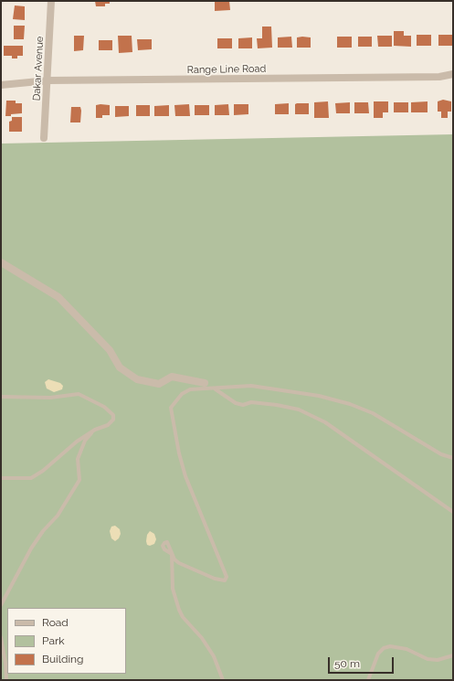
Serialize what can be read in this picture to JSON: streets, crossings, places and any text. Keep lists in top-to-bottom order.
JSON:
{
  "streets": {
    "street": ["Dakar Avenue", "Range Line Road"]
  },
  "crossings": [
    ["Dakar Avenue", "Range Line Road"]
  ],
  "legend": ["Road", "Park", "Building"],
  "scale_bar": "50 m"
}
